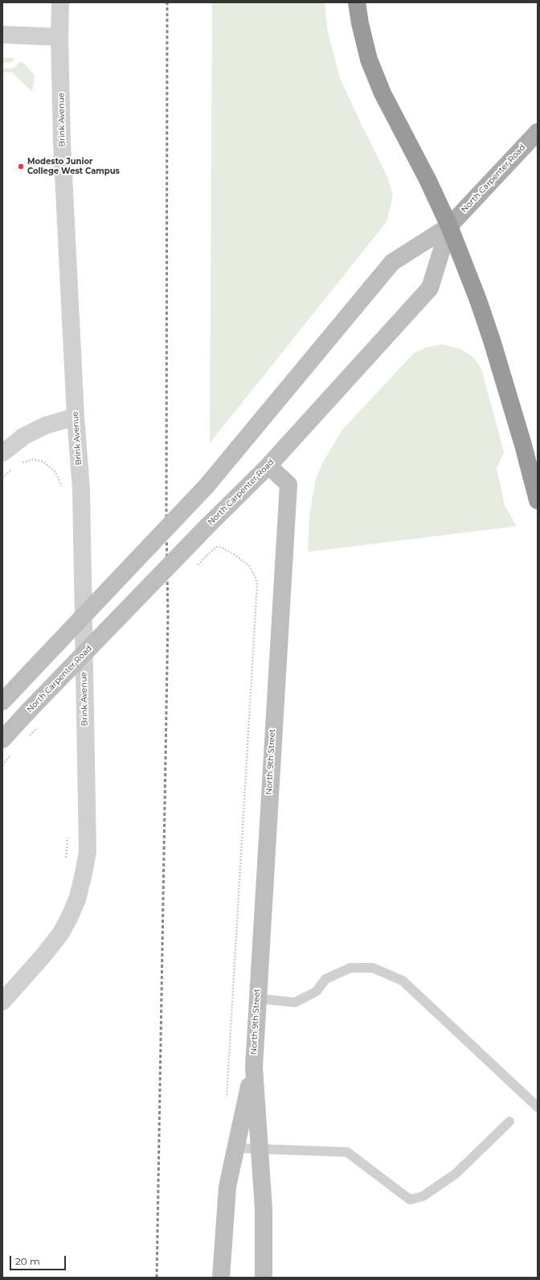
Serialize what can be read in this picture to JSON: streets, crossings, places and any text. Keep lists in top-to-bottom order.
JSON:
{
  "streets": {
    "main road": ["North Carpenter Road", "North 9th Street"],
    "street": ["Brink Avenue"]
  },
  "crossings": [
    ["North Carpenter Road", "North 9th Street"]
  ],
  "places": ["Modesto Junior College West Campus"],
  "scale_bar": "20 m"
}
